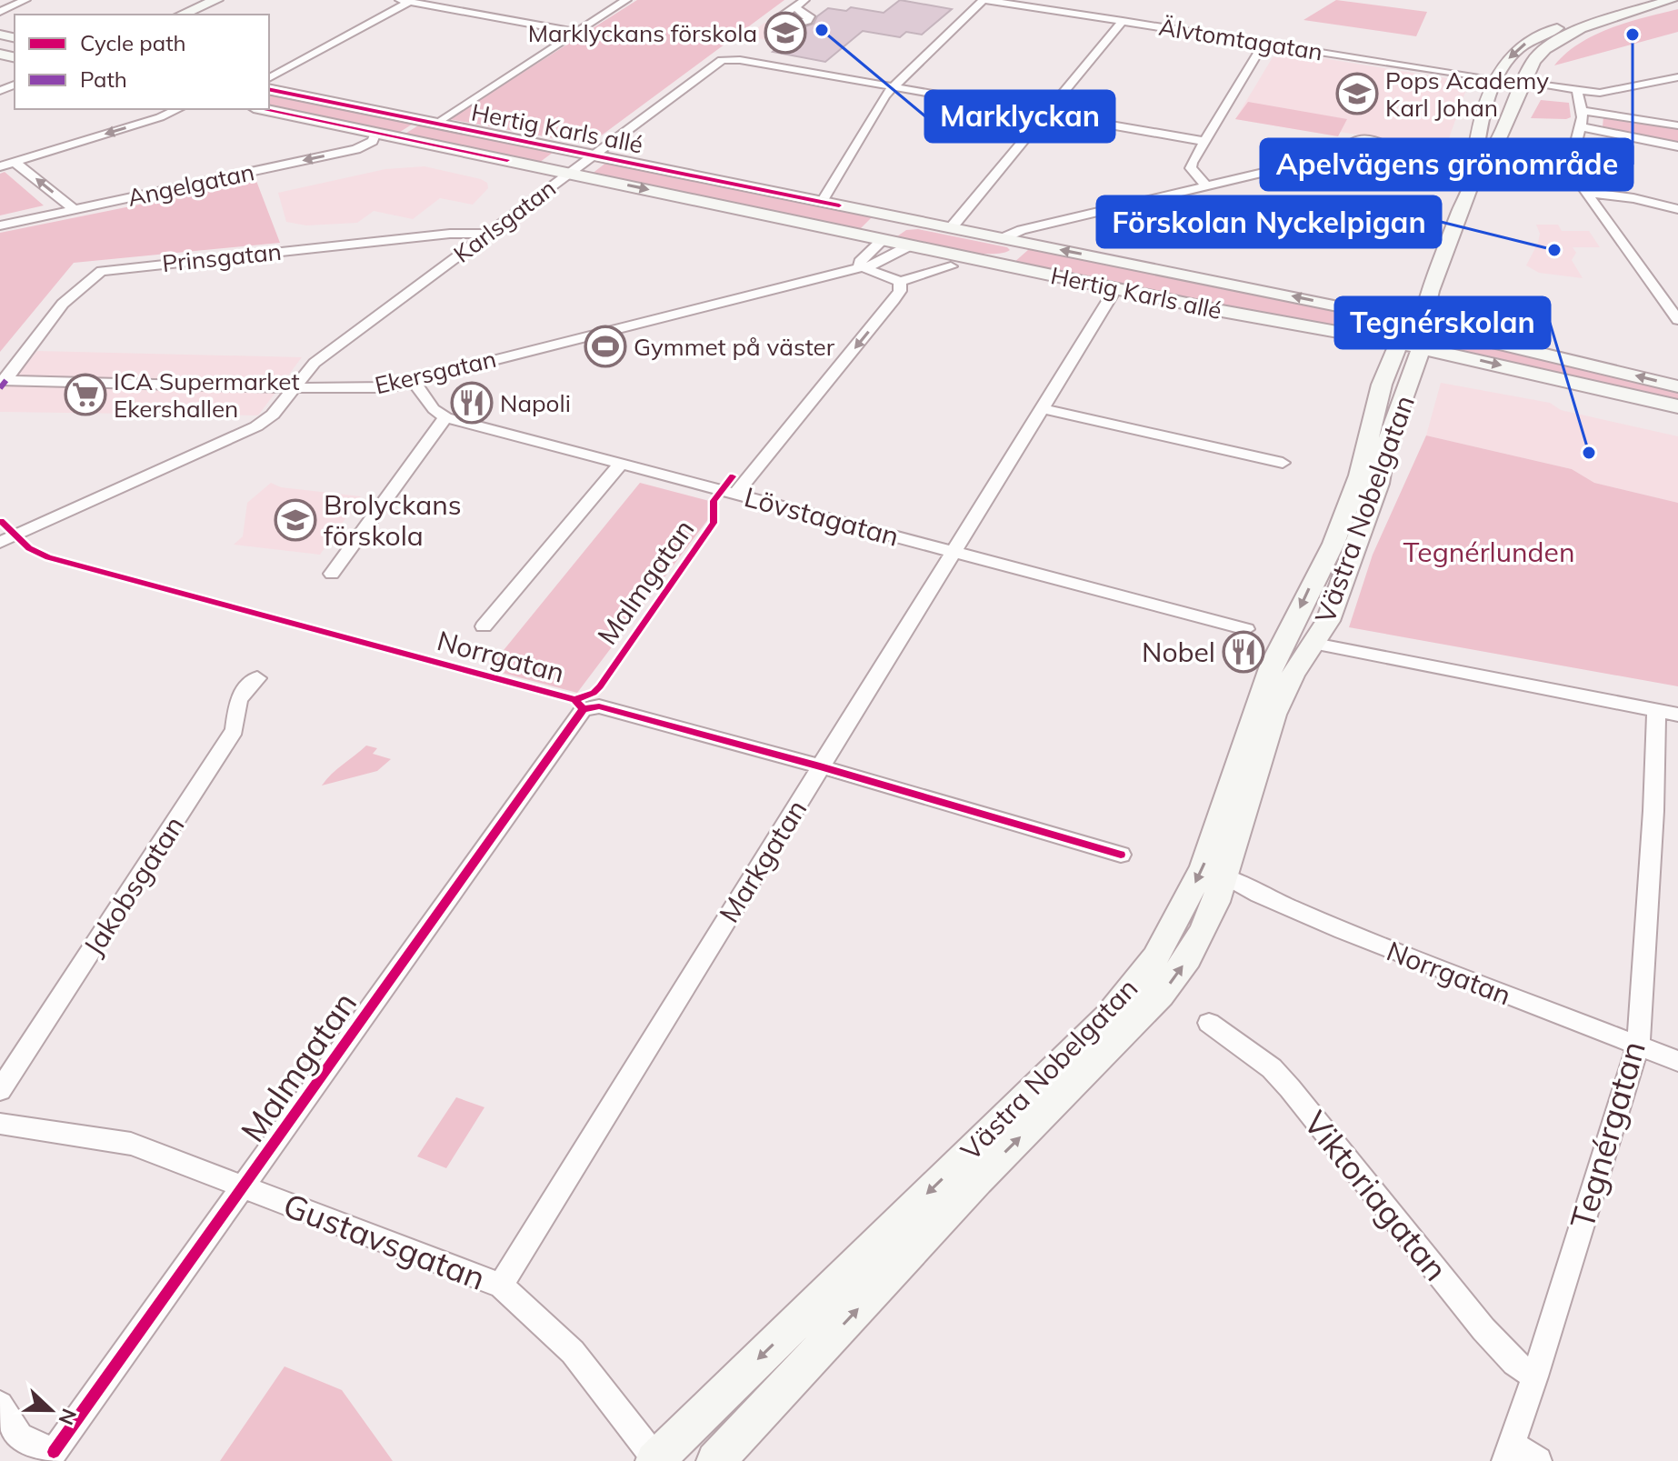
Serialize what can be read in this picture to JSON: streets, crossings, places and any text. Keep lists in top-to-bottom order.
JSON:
{
  "streets": {
    "main road": ["Hertig Karls allé", "Västra Nobelgatan"],
    "street": [
      "Älvtomtagatan",
      "Angelgatan",
      "Karlsgatan",
      "Prinsgatan",
      "Ekersgatan",
      "Lövstagatan",
      "Malmgatan",
      "Norrgatan",
      "Markgatan",
      "Jakobsgatan",
      "Tegnérgatan",
      "Viktoriagatan",
      "Gustavsgatan"
    ]
  },
  "crossings": [
    ["Älvtomtagatan", "Västra Nobelgatan"],
    ["Hertig Karls allé", "Angelgatan"],
    ["Hertig Karls allé", "Karlsgatan"],
    ["Hertig Karls allé", "Ekersgatan"],
    ["Hertig Karls allé", "Västra Nobelgatan"],
    ["Hertig Karls allé", "Markgatan"],
    ["Karlsgatan", "Prinsgatan"],
    ["Karlsgatan", "Ekersgatan"],
    ["Prinsgatan", "Ekersgatan"],
    ["Västra Nobelgatan", "Norrgatan"],
    ["Västra Nobelgatan", "Gustavsgatan"],
    ["Lövstagatan", "Markgatan"],
    ["Malmgatan", "Norrgatan"],
    ["Malmgatan", "Gustavsgatan"],
    ["Norrgatan", "Markgatan"],
    ["Norrgatan", "Tegnérgatan"],
    ["Markgatan", "Gustavsgatan"],
    ["Tegnérgatan", "Viktoriagatan"]
  ],
  "parks": ["Tegnérlunden"],
  "places": {
    "other": [
      "Marklyckan",
      "Apelvägens grönområde",
      "Förskolan Nyckelpigan",
      "Tegnérskolan"
    ],
    "school or university": ["Marklyckans förskola", "Pops Academy Karl Johan", "Brolyckans förskola"],
    "sports": ["Gymmet på väster"],
    "supermarket": ["ICA Supermarket Ekershallen"],
    "restaurant": ["Napoli", "Nobel"]
  },
  "legend": ["Cycle path", "Path"],
  "north": "right"
}
